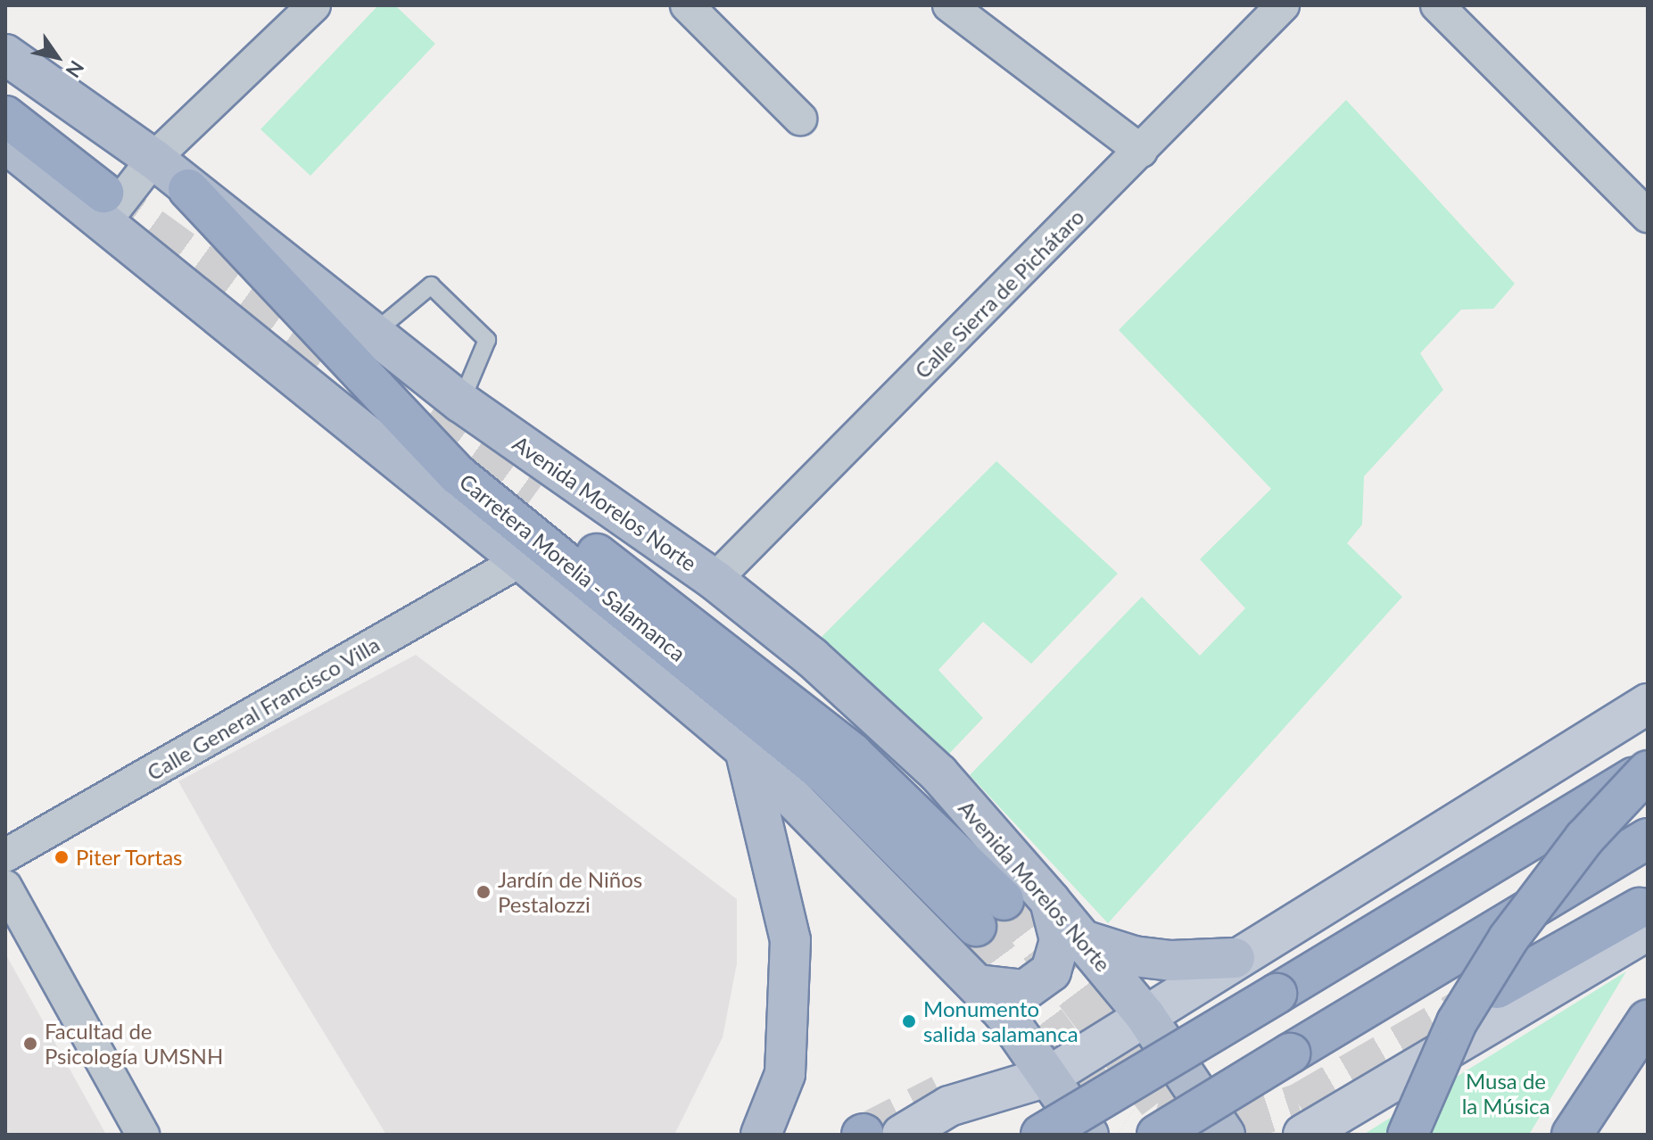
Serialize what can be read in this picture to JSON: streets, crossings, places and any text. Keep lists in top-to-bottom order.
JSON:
{
  "streets": {
    "highway": ["Carretera Morelia - Salamanca"],
    "main road": ["Avenida Morelos Norte"],
    "street": ["Calle Sierra de Pichátaro", "Calle General Francisco Villa"]
  },
  "crossings": [
    ["Calle Sierra de Pichátaro", "Avenida Morelos Norte"],
    ["Avenida Morelos Norte", "Carretera Morelia - Salamanca"]
  ],
  "parks": ["Musa de la Música"],
  "places": [
    "Piter Tortas",
    "Jardín de Niños Pestalozzi",
    "Monumento salida salamanca",
    "Facultad de Psicología UMSNH"
  ],
  "north": "bottom right"
}
